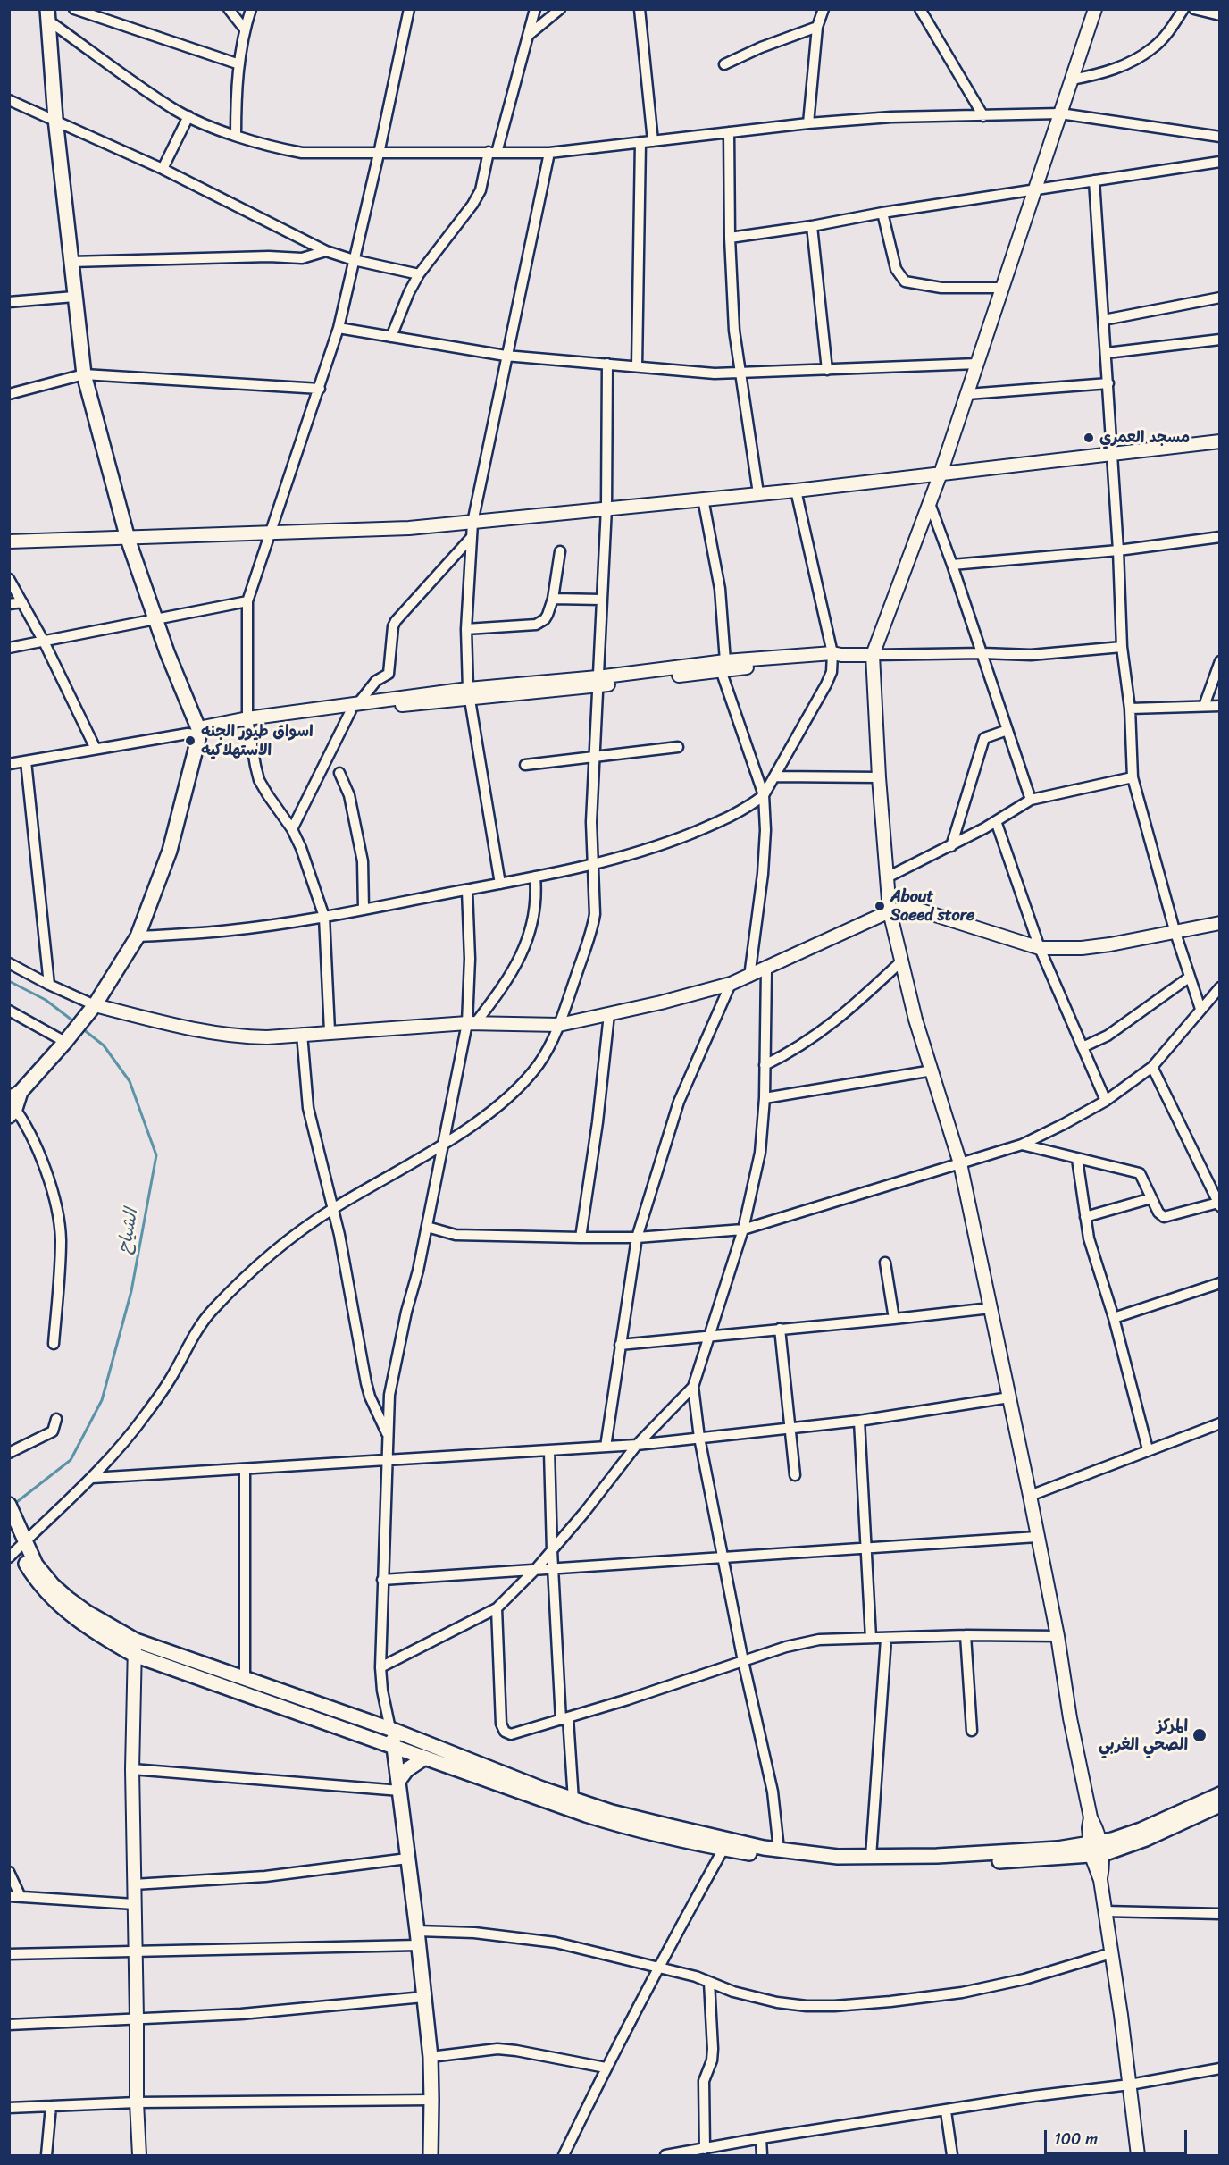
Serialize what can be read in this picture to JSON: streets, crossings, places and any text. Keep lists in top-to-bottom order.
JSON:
{
  "water": ["الشياح"],
  "places": [
    "مسجد العمري",
    "اسواق طيور الجنه الاستهلاكيه",
    "About Saeed store",
    "المركز الصحي الغربي"
  ],
  "scale_bar": "100 m"
}
